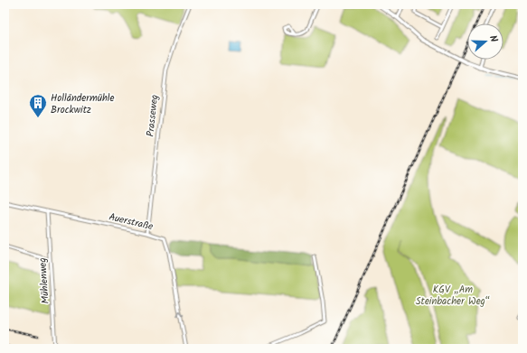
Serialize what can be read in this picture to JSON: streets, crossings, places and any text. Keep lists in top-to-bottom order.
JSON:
{
  "streets": {
    "street": ["Prasseweg", "Auerstraße", "Mühlenweg"]
  },
  "crossings": [
    ["Prasseweg", "Auerstraße"],
    ["Auerstraße", "Mühlenweg"]
  ],
  "one_way": ["Auerstraße"],
  "parks": ["KGV „Am Steinbacher Weg“"],
  "places": {
    "building": ["Holländermühle Brockwitz"]
  },
  "north": "right"
}
